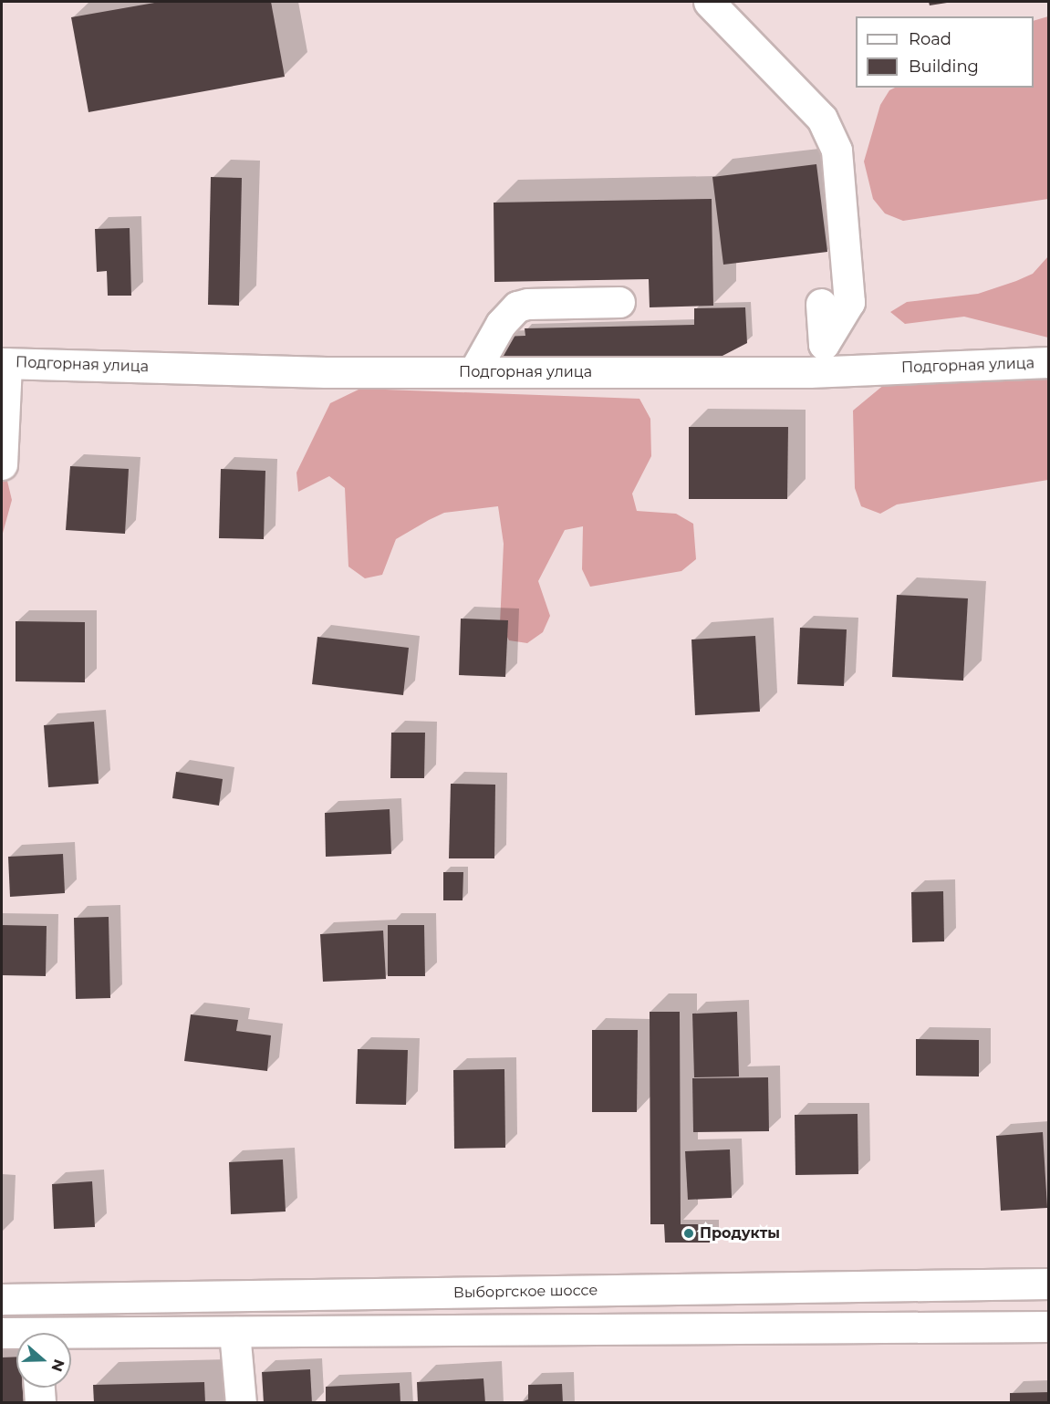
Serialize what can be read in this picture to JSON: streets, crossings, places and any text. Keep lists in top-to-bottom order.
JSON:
{
  "streets": {
    "main road": ["Подгорная улица", "Выборгское шоссе"]
  },
  "places": ["Продукты"],
  "legend": ["Road", "Building"],
  "north": "right"
}
